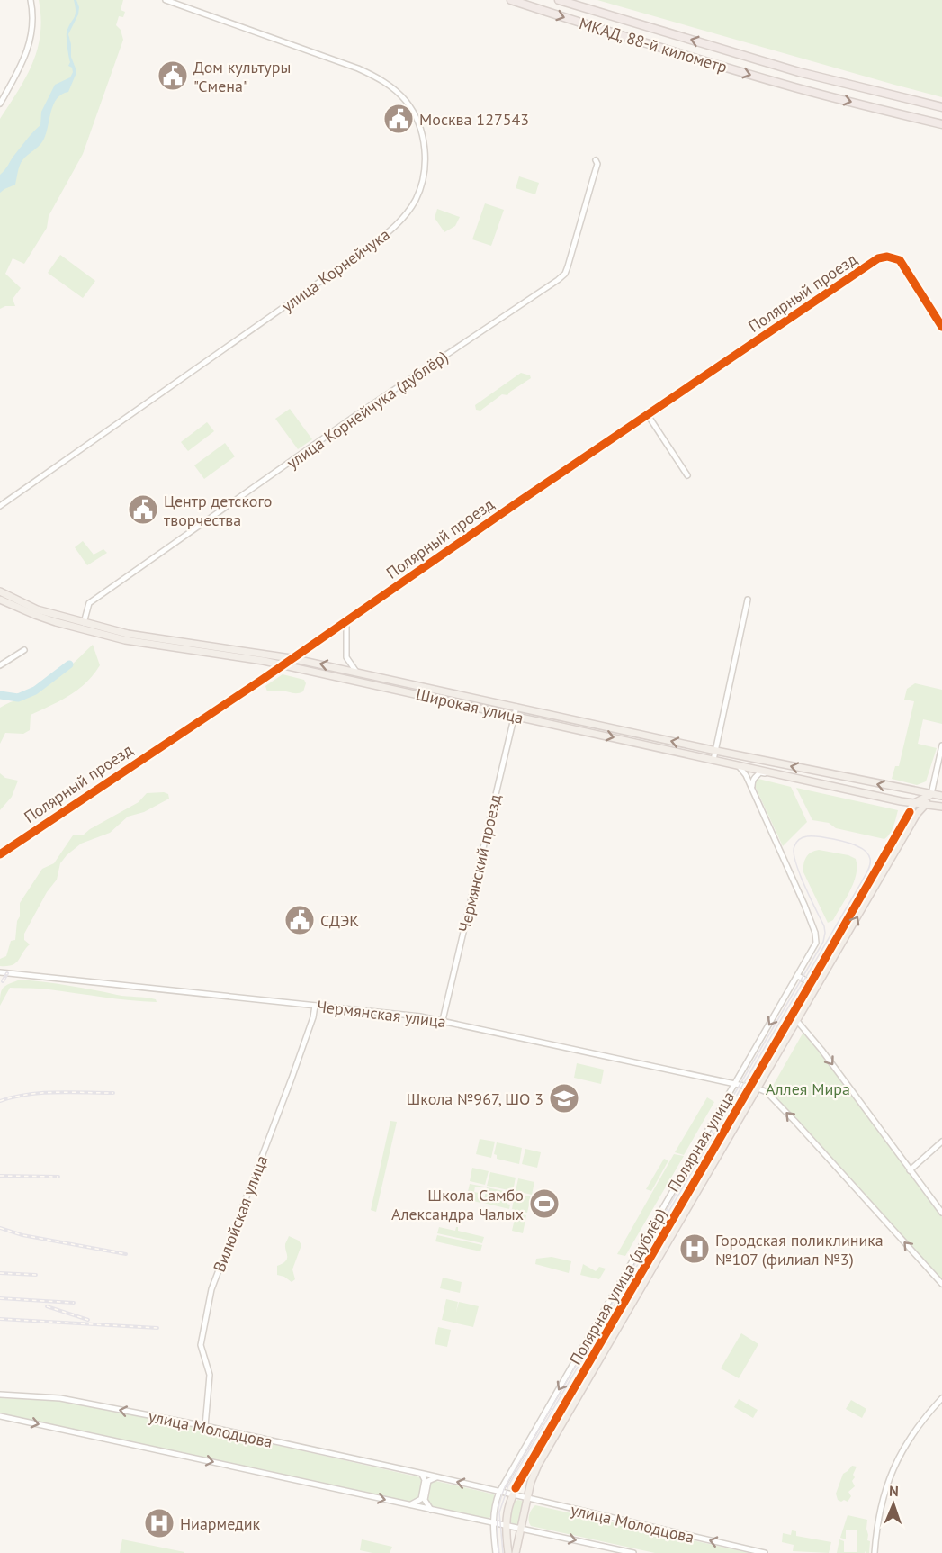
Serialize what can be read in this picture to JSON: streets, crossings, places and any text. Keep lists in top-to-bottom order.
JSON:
{
  "streets": {
    "highway": ["МКАД, 88-й километр"],
    "main road": ["Широкая улица", "Полярная улица"],
    "street": [
      "улица Корнейчука",
      "Полярный проезд",
      "улица Корнейчука (дублёр)",
      "Чермянский проезд",
      "Чермянская улица",
      "Вилюйская улица",
      "Полярная улица (дублёр)",
      "улица Молодцова"
    ]
  },
  "crossings": [
    ["Полярный проезд", "Широкая улица"],
    ["улица Корнейчука (дублёр)", "Широкая улица"],
    ["Широкая улица", "Чермянский проезд"],
    ["Широкая улица", "Полярная улица"],
    ["Чермянский проезд", "Чермянская улица"],
    ["Чермянская улица", "Полярная улица"],
    ["Чермянская улица", "Вилюйская улица"],
    ["Чермянская улица", "Полярная улица (дублёр)"],
    ["Полярная улица", "улица Молодцова"],
    ["Вилюйская улица", "улица Молодцова"],
    ["Полярная улица (дублёр)", "улица Молодцова"]
  ],
  "one_way": ["Полярная улица (дублёр)"],
  "parks": ["Аллея Мира"],
  "places": {
    "public building": [
      "Дом культуры \"Смена\"",
      "Москва 127543",
      "Центр детского творчества",
      "СДЭК"
    ],
    "school or university": ["Школа №967, ШО 3"],
    "sports": ["Школа Самбо Александра Чалых"],
    "hospital": ["Городская поликлиника №107 (филиал №3)", "Ниармедик"]
  },
  "north": "top"
}
